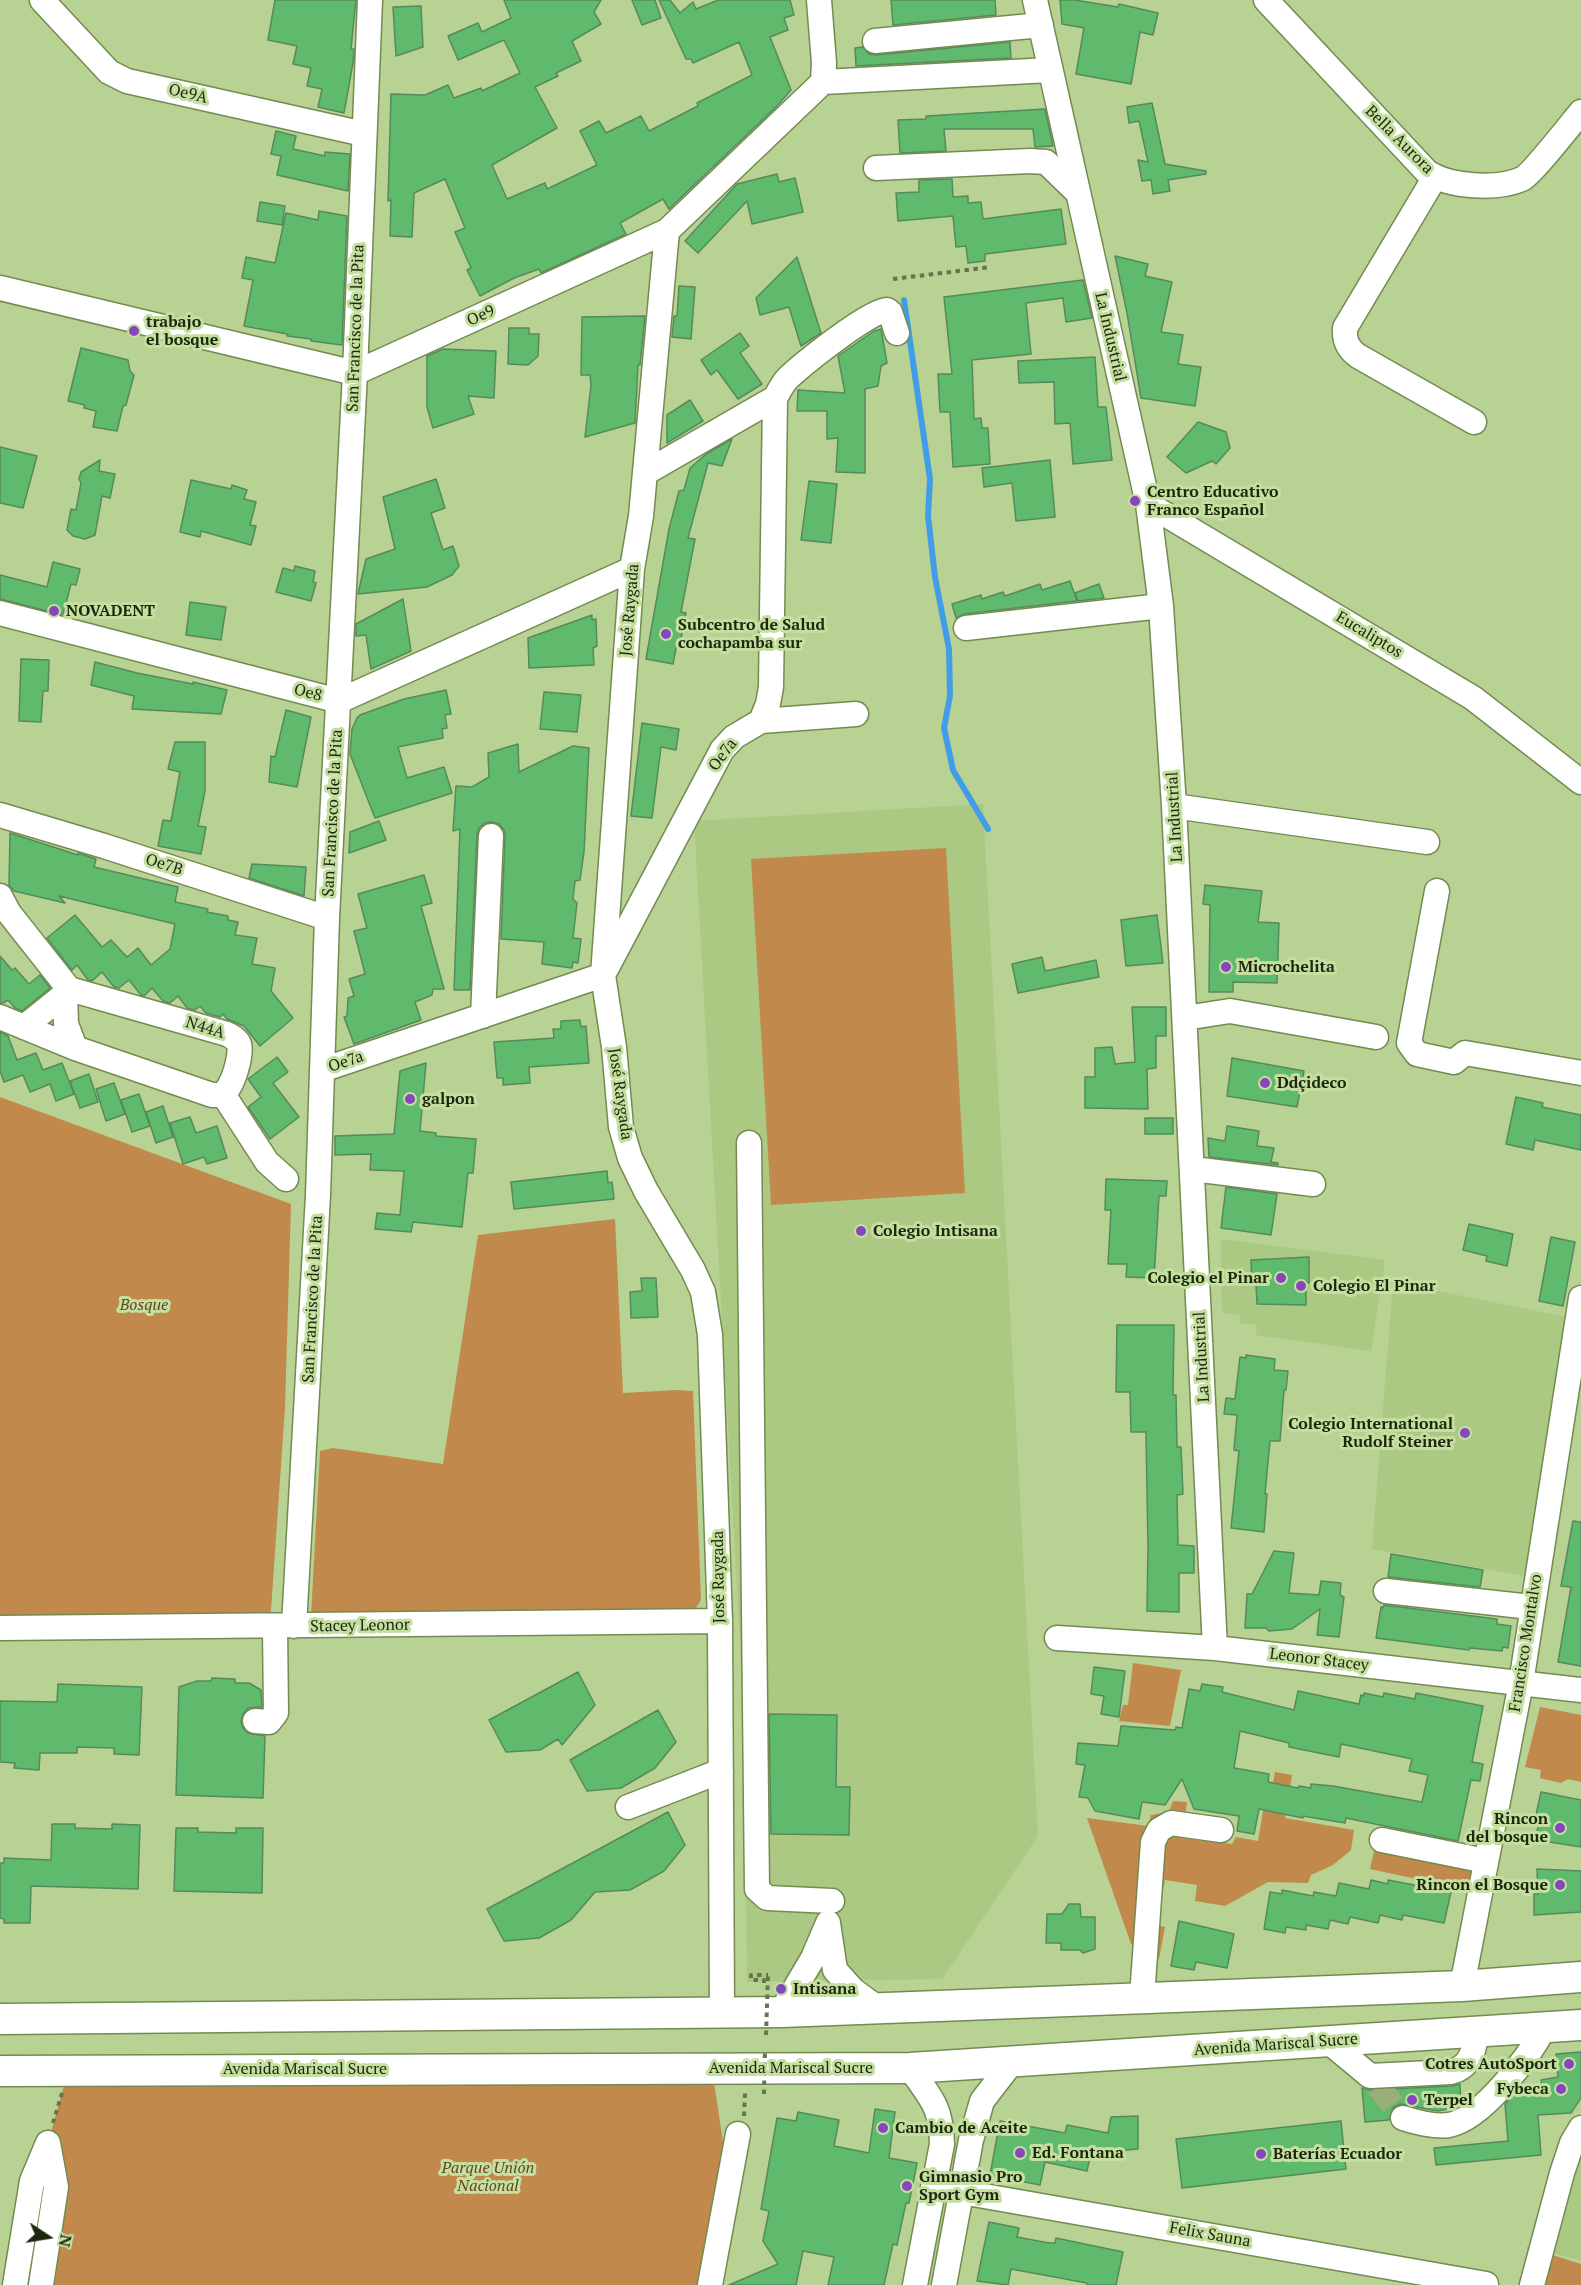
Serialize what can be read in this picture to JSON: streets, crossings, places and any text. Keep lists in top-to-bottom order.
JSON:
{
  "streets": {
    "main road": ["Avenida Mariscal Sucre"],
    "street": [
      "Oe9A",
      "Bella Aurora",
      "Oe9",
      "San Francisco de la Pita",
      "La Industrial",
      "José Raygada",
      "Eucaliptos",
      "Oe8",
      "Oe7a",
      "Oe7B",
      "N44A",
      "Stacey Leonor",
      "Francisco Montalvo",
      "Leonor Stacey",
      "Felix Sauna"
    ]
  },
  "crossings": [
    ["Oe9A", "San Francisco de la Pita"],
    ["Oe9", "San Francisco de la Pita"],
    ["Oe9", "José Raygada"],
    ["San Francisco de la Pita", "Oe8"],
    ["San Francisco de la Pita", "Oe7a"],
    ["San Francisco de la Pita", "Oe7B"],
    ["San Francisco de la Pita", "Stacey Leonor"],
    ["La Industrial", "Eucaliptos"],
    ["La Industrial", "Leonor Stacey"],
    ["José Raygada", "Oe8"],
    ["José Raygada", "Oe7a"],
    ["José Raygada", "Stacey Leonor"],
    ["Francisco Montalvo", "Leonor Stacey"]
  ],
  "parks": ["Bosque", "Parque Unión Nacional"],
  "places": [
    "trabajo el bosque",
    "Centro Educativo Franco Español",
    "NOVADENT",
    "Subcentro de Salud cochapamba sur",
    "Microchelita",
    "Ddçideco",
    "galpon",
    "Colegio Intisana",
    "Colegio el Pinar",
    "Colegio El Pinar",
    "Colegio International Rudolf Steiner",
    "Rincon del bosque",
    "Rincon el Bosque",
    "Intisana",
    "Cotres AutoSport",
    "Fybeca",
    "Terpel",
    "Cambio de Aceite",
    "Ed. Fontana",
    "Baterías Ecuador",
    "Gimnasio Pro Sport Gym"
  ],
  "north": "right"
}
